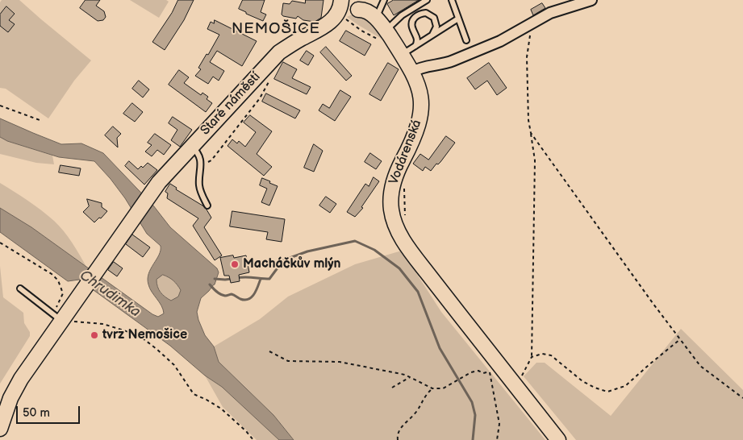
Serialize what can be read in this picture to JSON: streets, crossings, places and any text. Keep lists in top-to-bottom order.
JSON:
{
  "streets": {
    "street": ["Staré náměstí", "Vodárenská"]
  },
  "crossings": [
    ["Staré náměstí", "Vodárenská"]
  ],
  "districts": ["NEMOŠICE"],
  "water": ["Chrudimka"],
  "places": ["Macháčkův mlýn", "tvrz Nemošice"],
  "scale_bar": "50 m"
}
